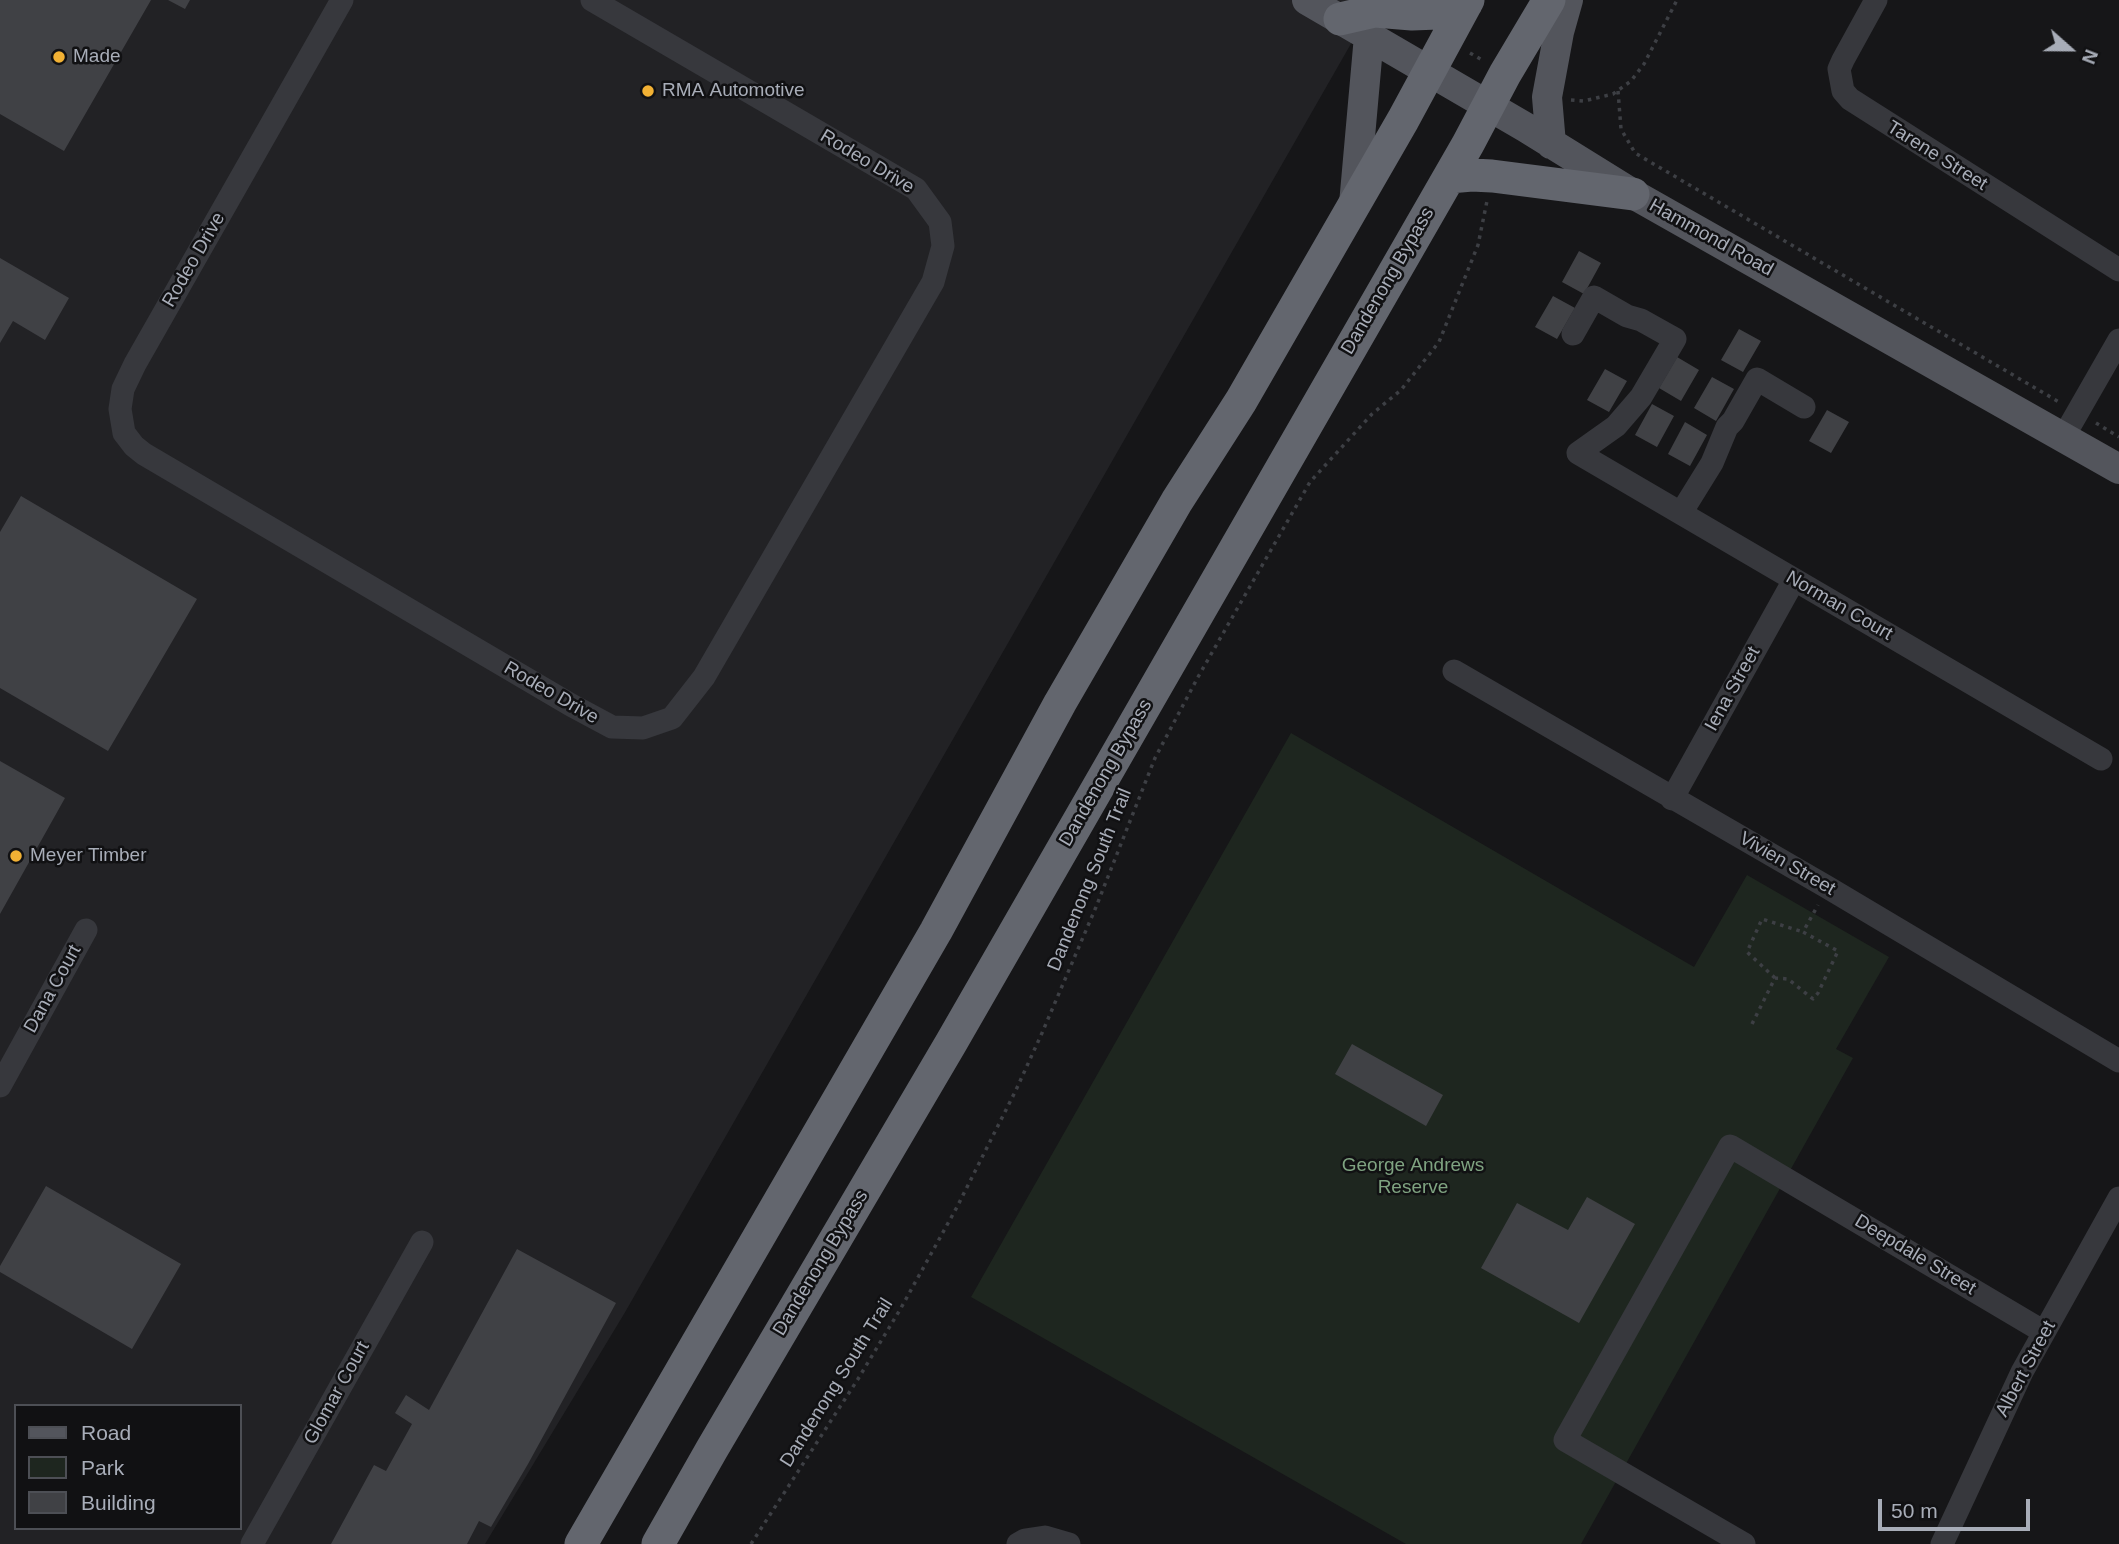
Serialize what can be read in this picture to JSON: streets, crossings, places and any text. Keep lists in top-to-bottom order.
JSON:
{
  "streets": {
    "highway": ["Dandenong Bypass"],
    "main road": ["Hammond Road"],
    "street": [
      "Tarene Street",
      "Rodeo Drive",
      "Norman Court",
      "Iena Street",
      "Vivien Street",
      "Dana Court",
      "Deepdale Street",
      "Albert Street",
      "Glomar Court"
    ],
    "path": ["Dandenong South Trail"]
  },
  "crossings": [
    ["Hammond Road", "Dandenong Bypass"],
    ["Norman Court", "Iena Street"],
    ["Iena Street", "Vivien Street"],
    ["Deepdale Street", "Albert Street"]
  ],
  "parks": ["George Andrews Reserve"],
  "places": ["Made", "RMA Automotive", "Meyer Timber"],
  "legend": ["Road", "Park", "Building"],
  "scale_bar": "50 m",
  "north": "right"
}
